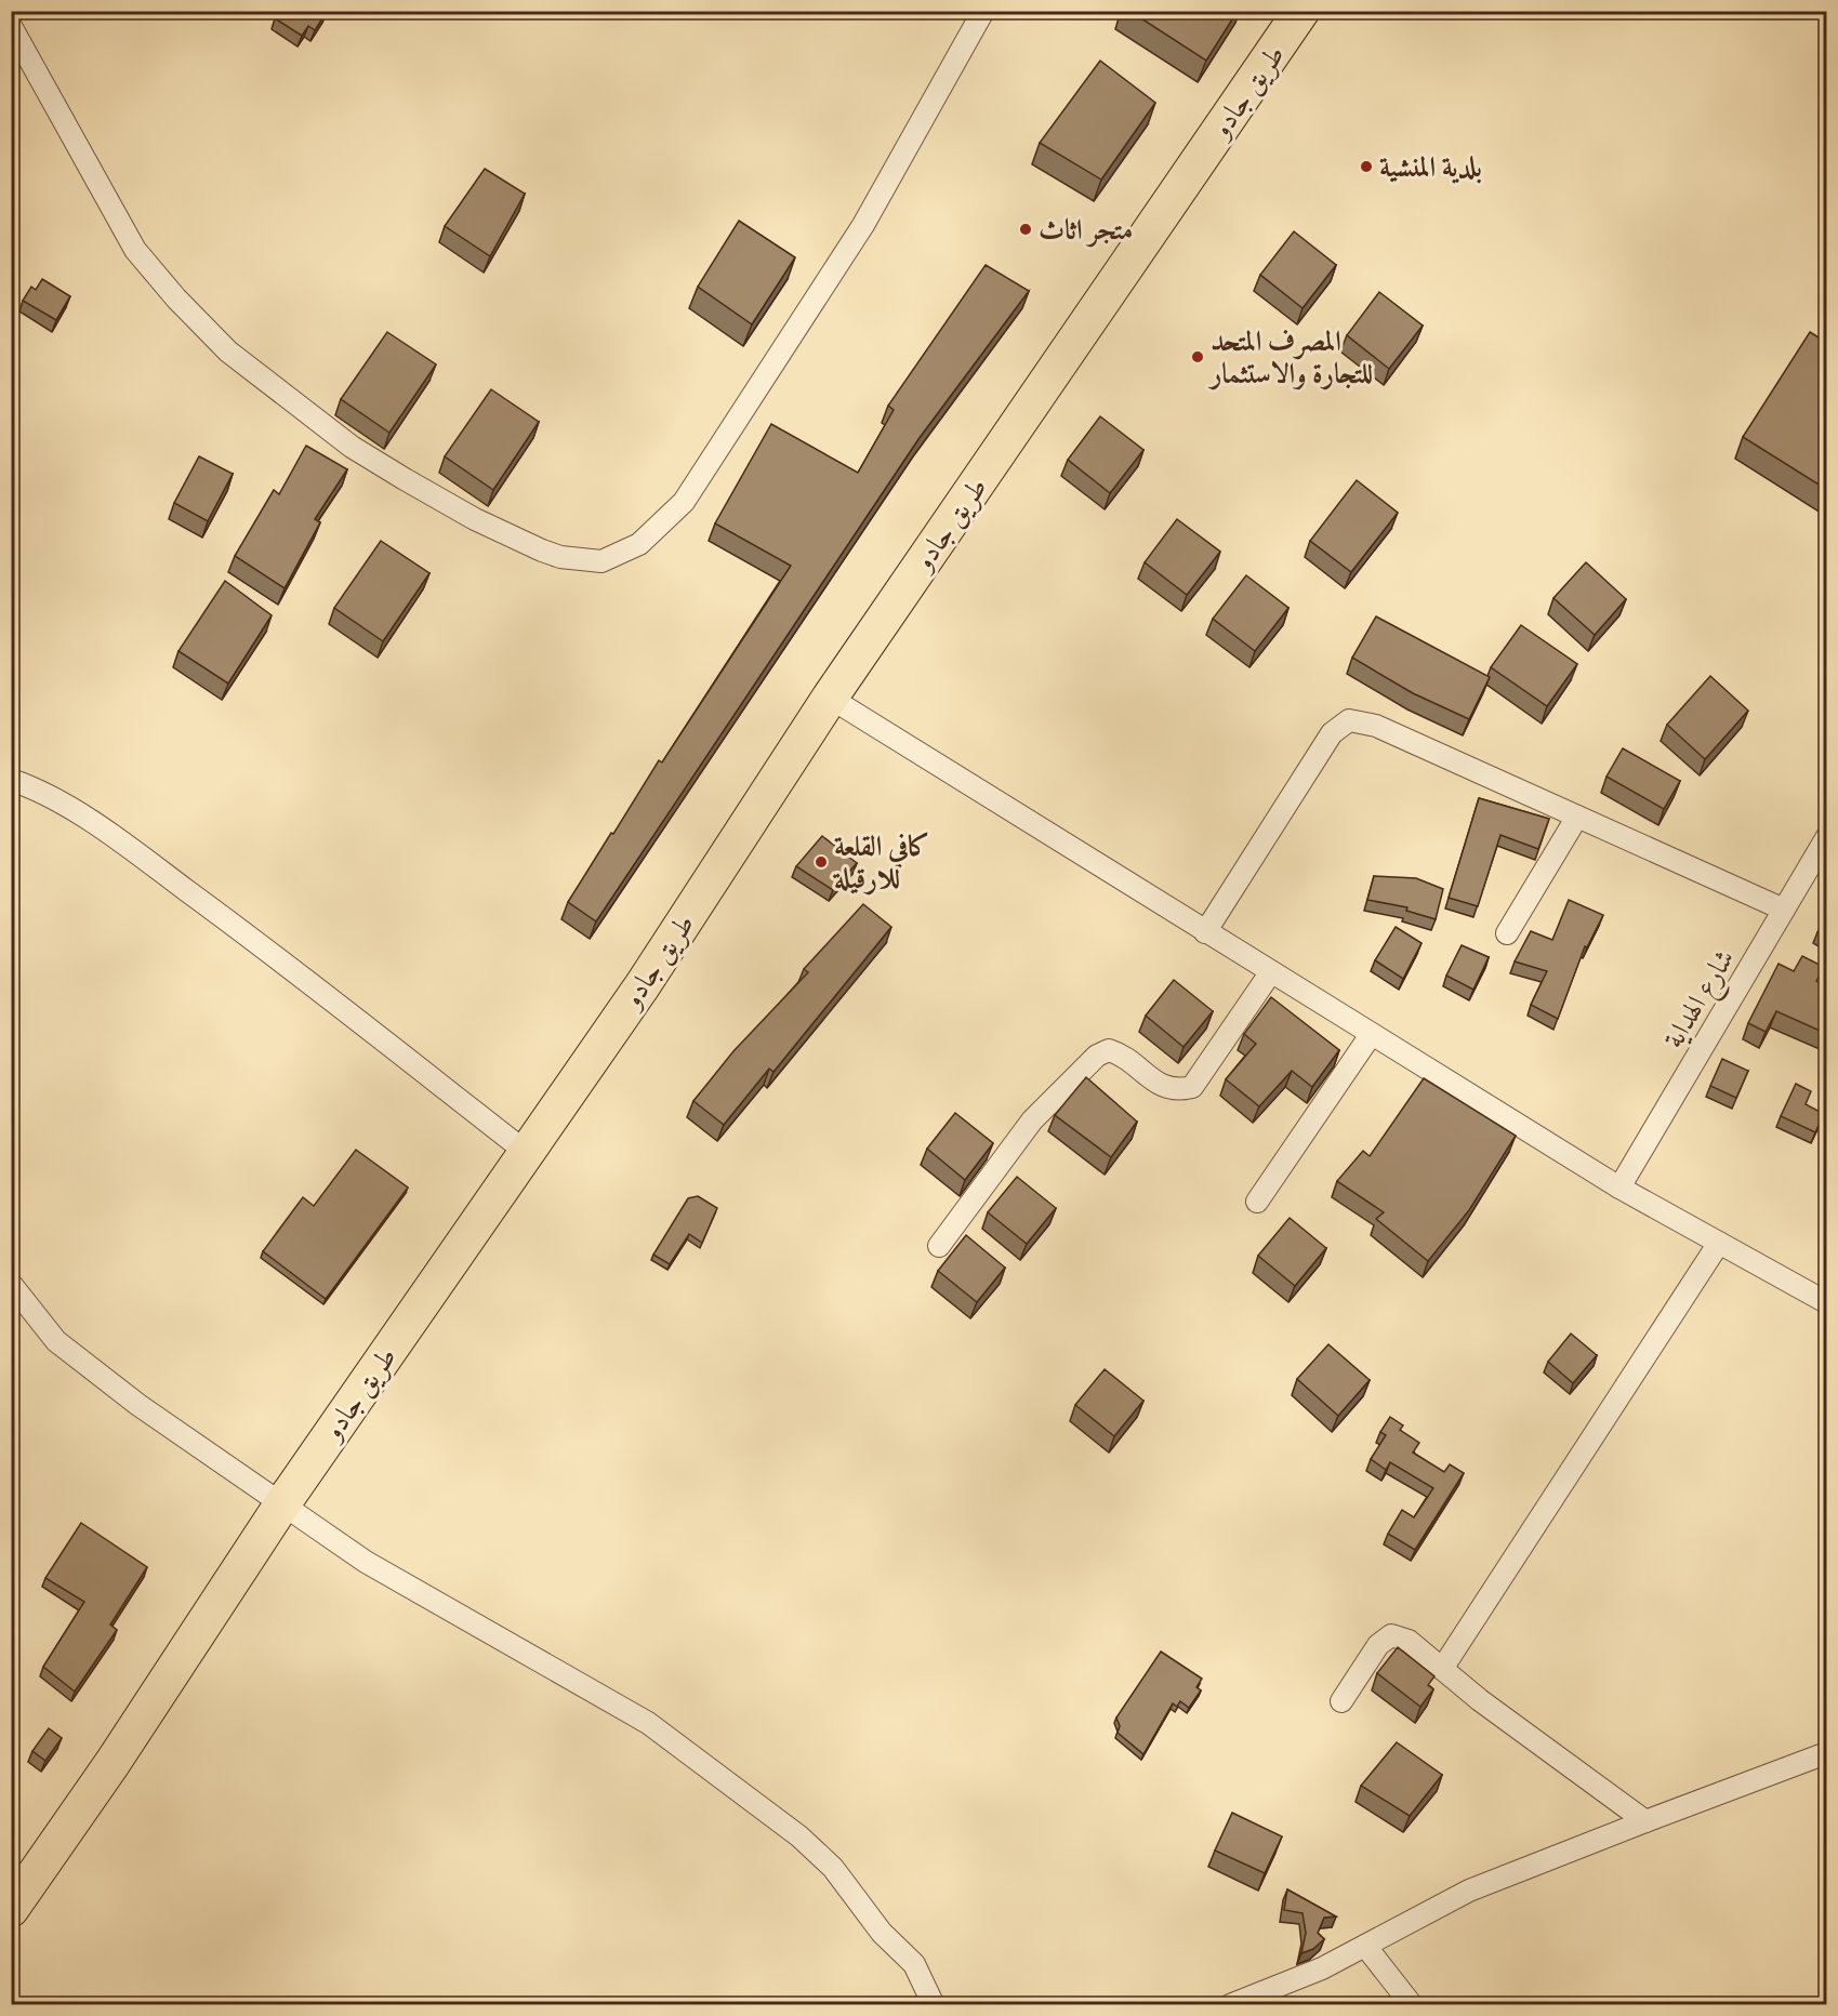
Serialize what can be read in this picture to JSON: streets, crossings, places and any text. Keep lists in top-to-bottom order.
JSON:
{
  "streets": {
    "highway": ["طريق جادو"],
    "street": ["شارع الهداية"]
  },
  "places": [
    "بلدية المنشية",
    "متجر اثاث",
    "المصرف المتحد للتجارة والاستثمار",
    "كافي القلعة للارقيلة"
  ]
}
